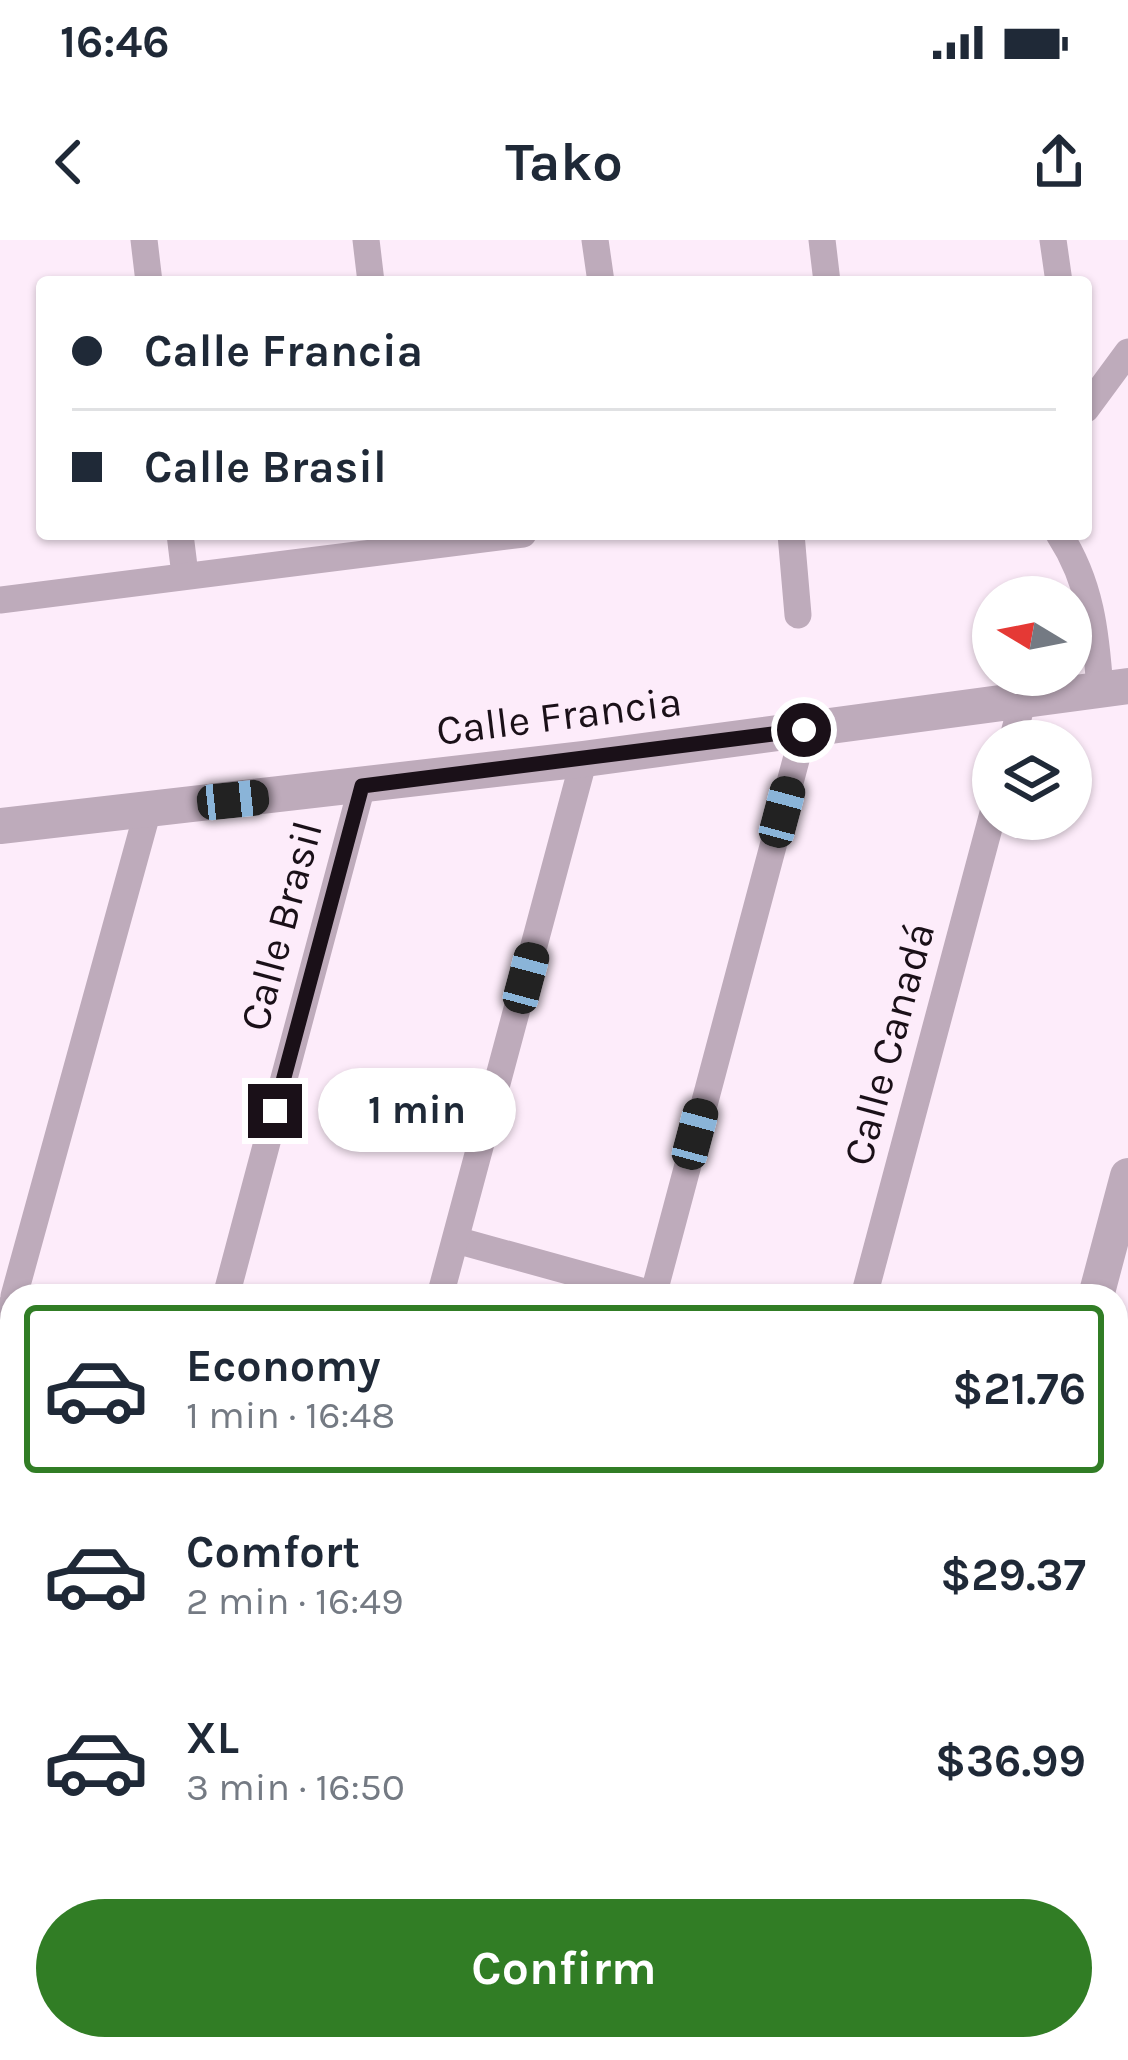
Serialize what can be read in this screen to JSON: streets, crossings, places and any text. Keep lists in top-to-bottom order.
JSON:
{
  "streets": {
    "street": ["Calle Francia", "Calle Brasil", "Calle Canadá"]
  },
  "crossings": [
    ["Calle Francia", "Calle Brasil"]
  ],
  "north": "left",
  "page": {
    "status": "16:46",
    "header": "Tako",
    "banner": ["Calle Francia", "Calle Brasil"],
    "bubble": "1 min",
    "list": [
      {
        "name": "Economy",
        "note": "1 min · 16:48",
        "value": "$21.76"
      },
      {
        "name": "Comfort",
        "note": "2 min · 16:49",
        "value": "$29.37"
      },
      {
        "name": "XL",
        "note": "3 min · 16:50",
        "value": "$36.99"
      }
    ],
    "buttons": "Confirm"
  }
}
